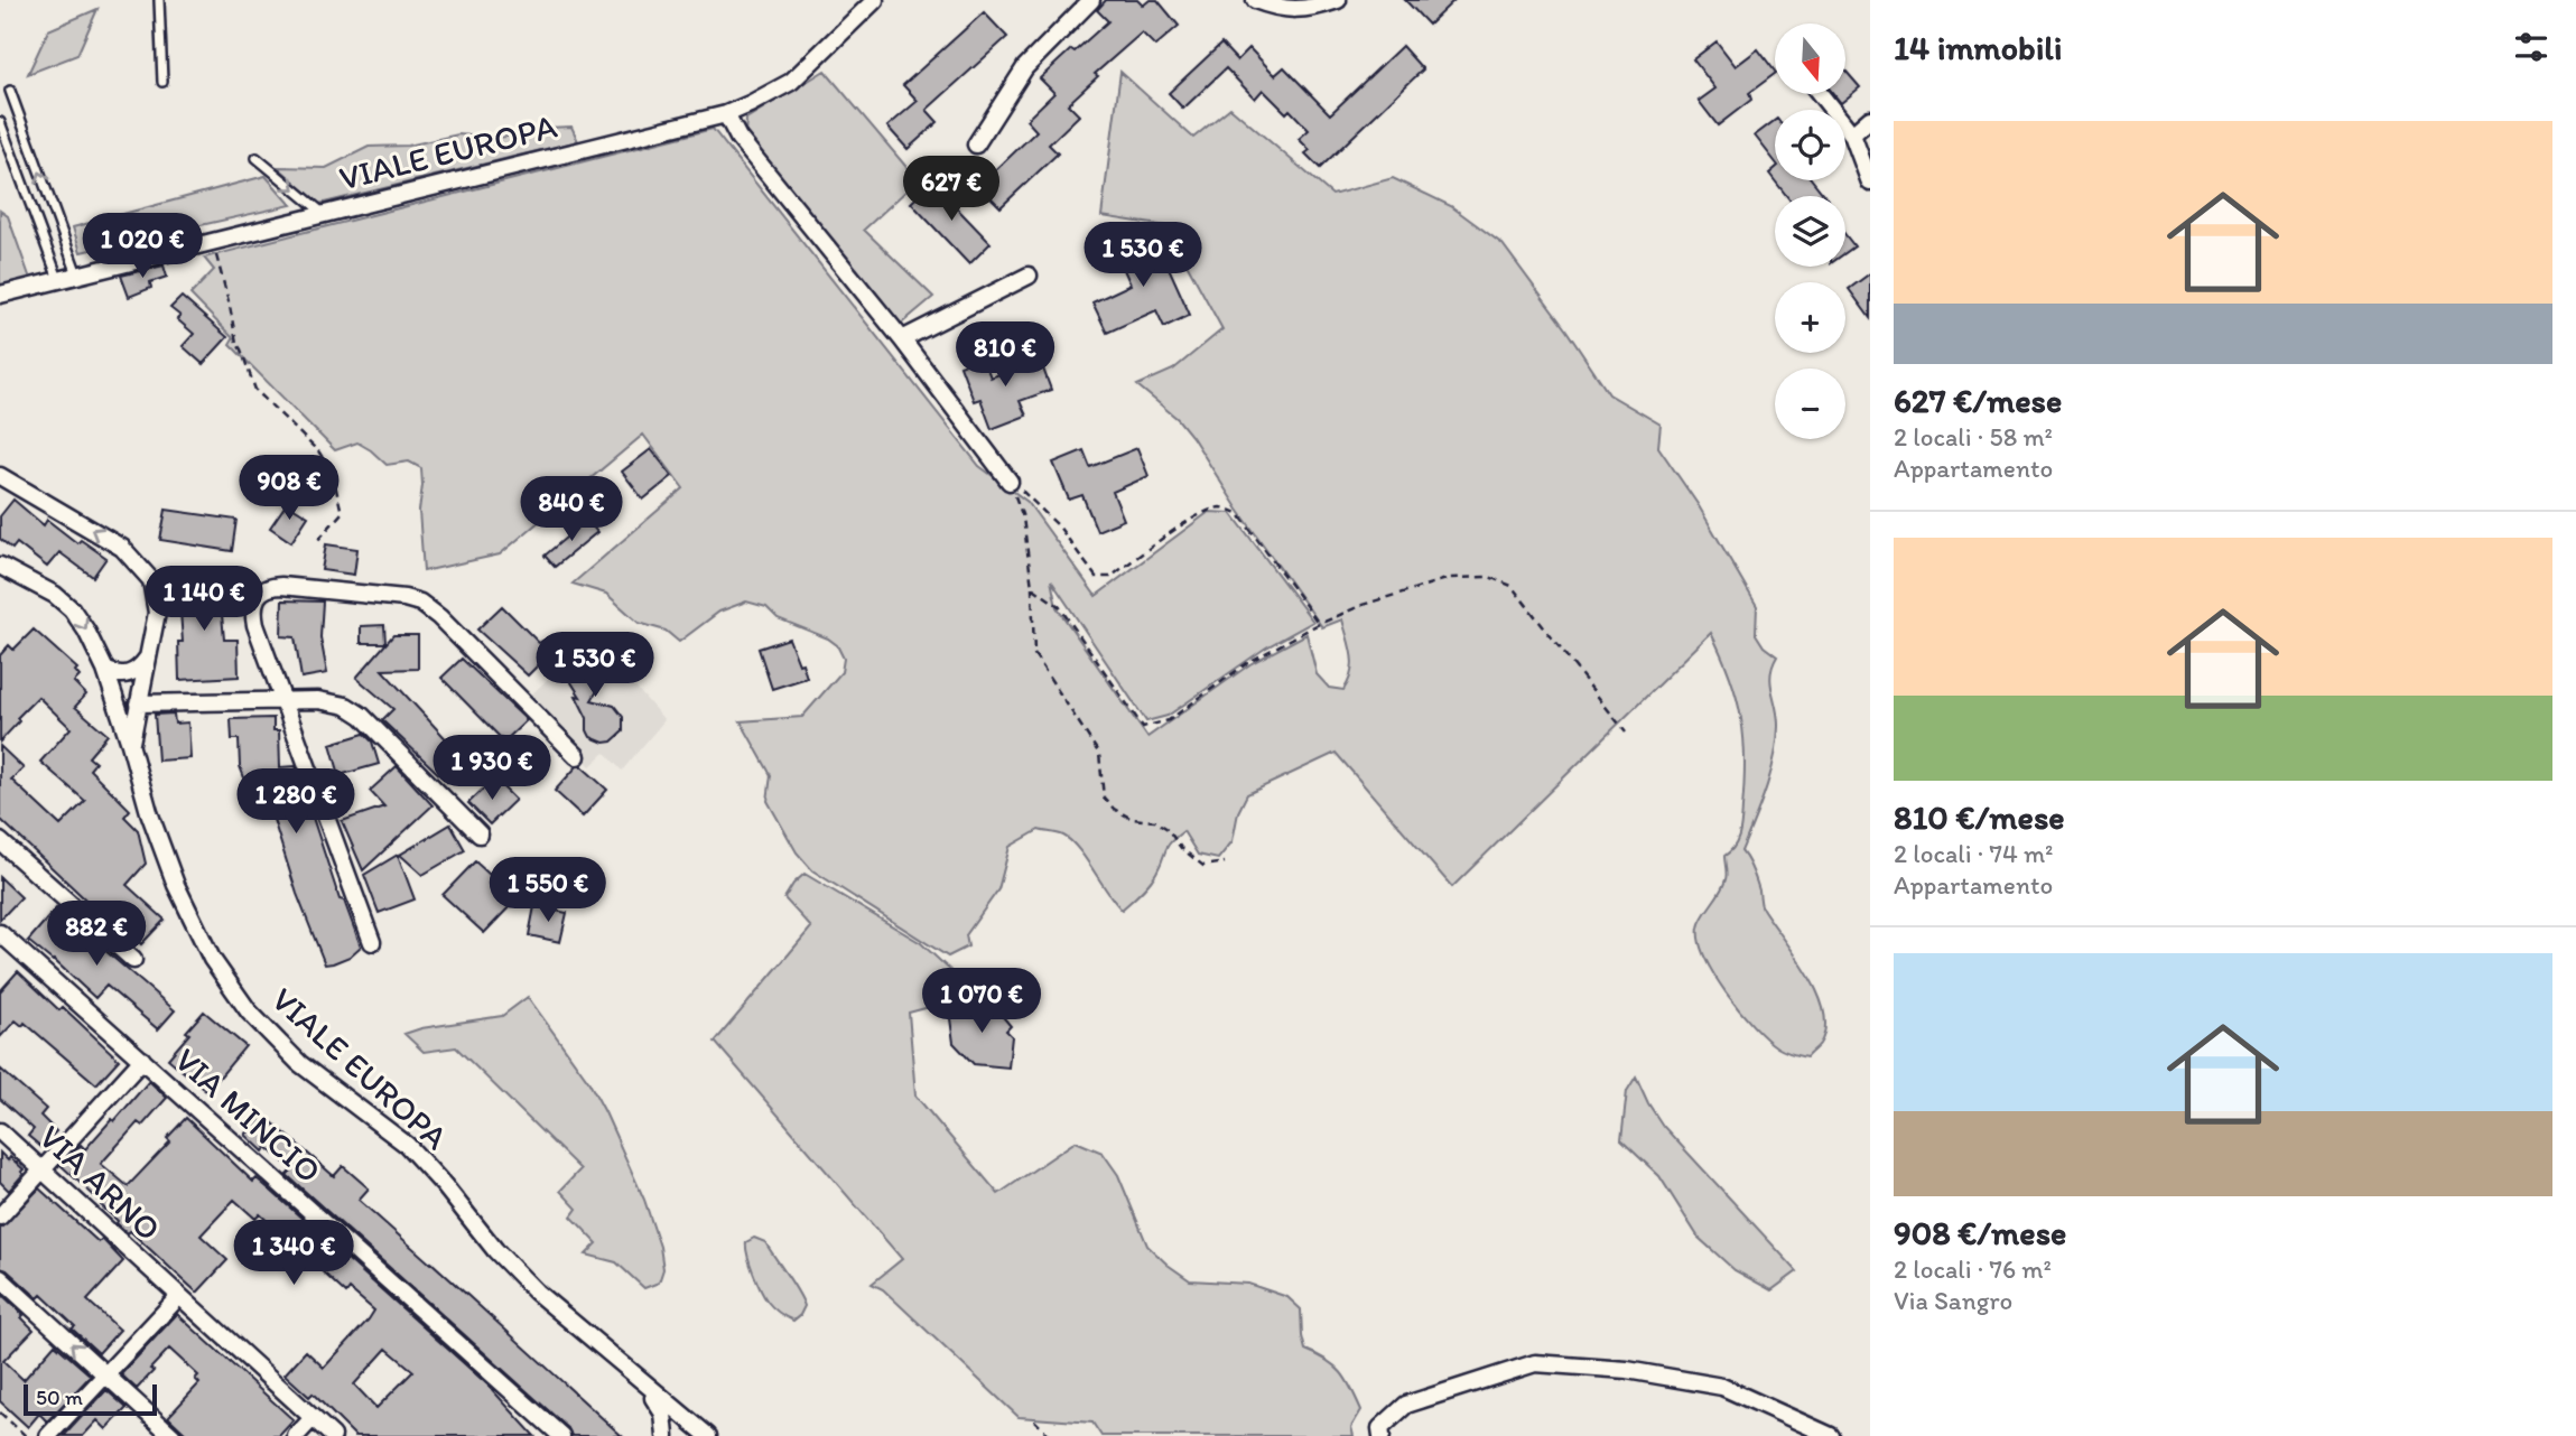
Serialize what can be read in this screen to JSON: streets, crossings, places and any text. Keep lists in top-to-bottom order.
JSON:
{
  "streets": {
    "street": ["VIALE EUROPA", "VIA MINCIO", "VIA ARNO"]
  },
  "scale_bar": "50 m",
  "north": "bottom",
  "page": {
    "heading": "14 immobili",
    "map_buttons": ["+", "−"],
    "list": [
      {
        "name": "627 €/mese",
        "note": "2 locali · 58 m² · Appartamento"
      },
      {
        "name": "810 €/mese",
        "note": "2 locali · 74 m² · Appartamento"
      },
      {
        "name": "908 €/mese",
        "note": "2 locali · 76 m² · Via Sangro"
      }
    ],
    "price": [
      "627 €",
      "1 020 €",
      "1 530 €",
      "810 €",
      "908 €",
      "840 €",
      "1 140 €",
      "1 530 €",
      "1 930 €",
      "1 280 €",
      "1 550 €",
      "882 €",
      "1 070 €",
      "1 340 €"
    ],
    "scale": "50 m"
  }
}
